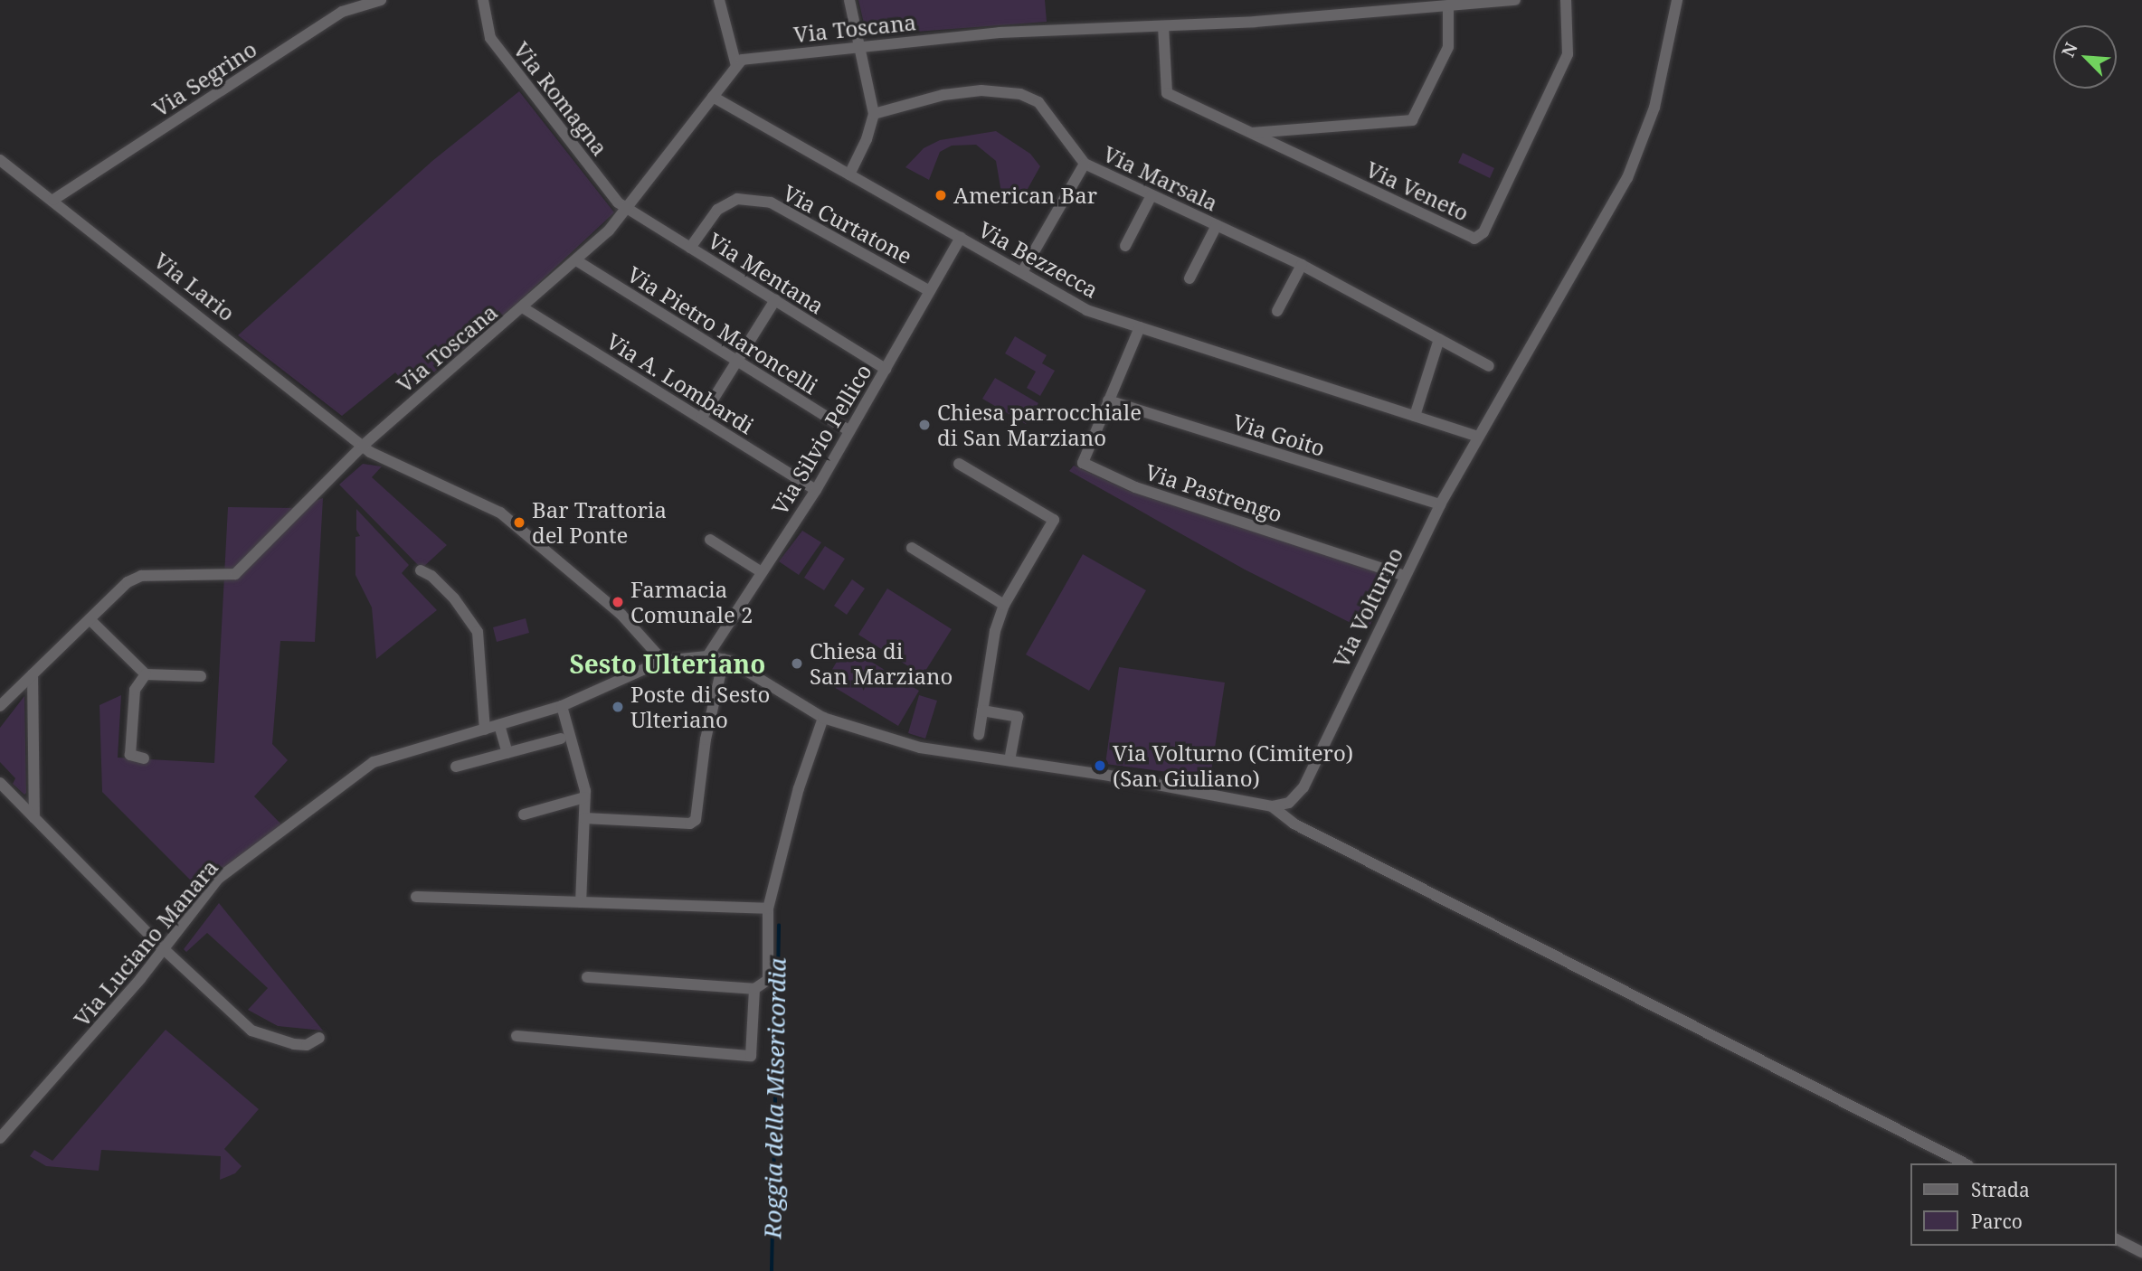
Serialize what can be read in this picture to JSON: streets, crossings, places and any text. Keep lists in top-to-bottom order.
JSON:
{
  "streets": {
    "street": [
      "Via Toscana",
      "Via Segrino",
      "Via Romagna",
      "Via Marsala",
      "Via Veneto",
      "Via Curtatone",
      "Via Bezzecca",
      "Via Mentana",
      "Via Lario",
      "Via Pietro Maroncelli",
      "Via A. Lombardi",
      "Via Goito",
      "Via Silvio Pellico",
      "Via Pastrengo",
      "Via Volturno",
      "Via Luciano Manara"
    ]
  },
  "crossings": [
    ["Via Toscana", "Via Romagna"],
    ["Via Toscana", "Via Veneto"],
    ["Via Toscana", "Via Bezzecca"],
    ["Via Toscana", "Via Mentana"],
    ["Via Toscana", "Via Lario"],
    ["Via Toscana", "Via Pietro Maroncelli"],
    ["Via Toscana", "Via A. Lombardi"],
    ["Via Segrino", "Via Lario"],
    ["Via Romagna", "Via Mentana"],
    ["Via Curtatone", "Via Mentana"],
    ["Via Curtatone", "Via Silvio Pellico"],
    ["Via Bezzecca", "Via Silvio Pellico"],
    ["Via Bezzecca", "Via Pastrengo"],
    ["Via Bezzecca", "Via Volturno"],
    ["Via Mentana", "Via Silvio Pellico"],
    ["Via Lario", "Via Luciano Manara"],
    ["Via Pietro Maroncelli", "Via Silvio Pellico"],
    ["Via A. Lombardi", "Via Silvio Pellico"],
    ["Via Goito", "Via Pastrengo"],
    ["Via Goito", "Via Volturno"],
    ["Via Silvio Pellico", "Via Luciano Manara"],
    ["Via Pastrengo", "Via Volturno"]
  ],
  "districts": ["Sesto Ulteriano"],
  "water": ["Roggia della Misericordia"],
  "places": [
    "American Bar",
    "Chiesa parrocchiale di San Marziano",
    "Bar Trattoria del Ponte",
    "Farmacia Comunale 2",
    "Chiesa di San Marziano",
    "Poste di Sesto Ulteriano",
    "Via Volturno (Cimitero) (San Giuliano)"
  ],
  "legend": ["Strada", "Parco"],
  "north": "top left"
}
